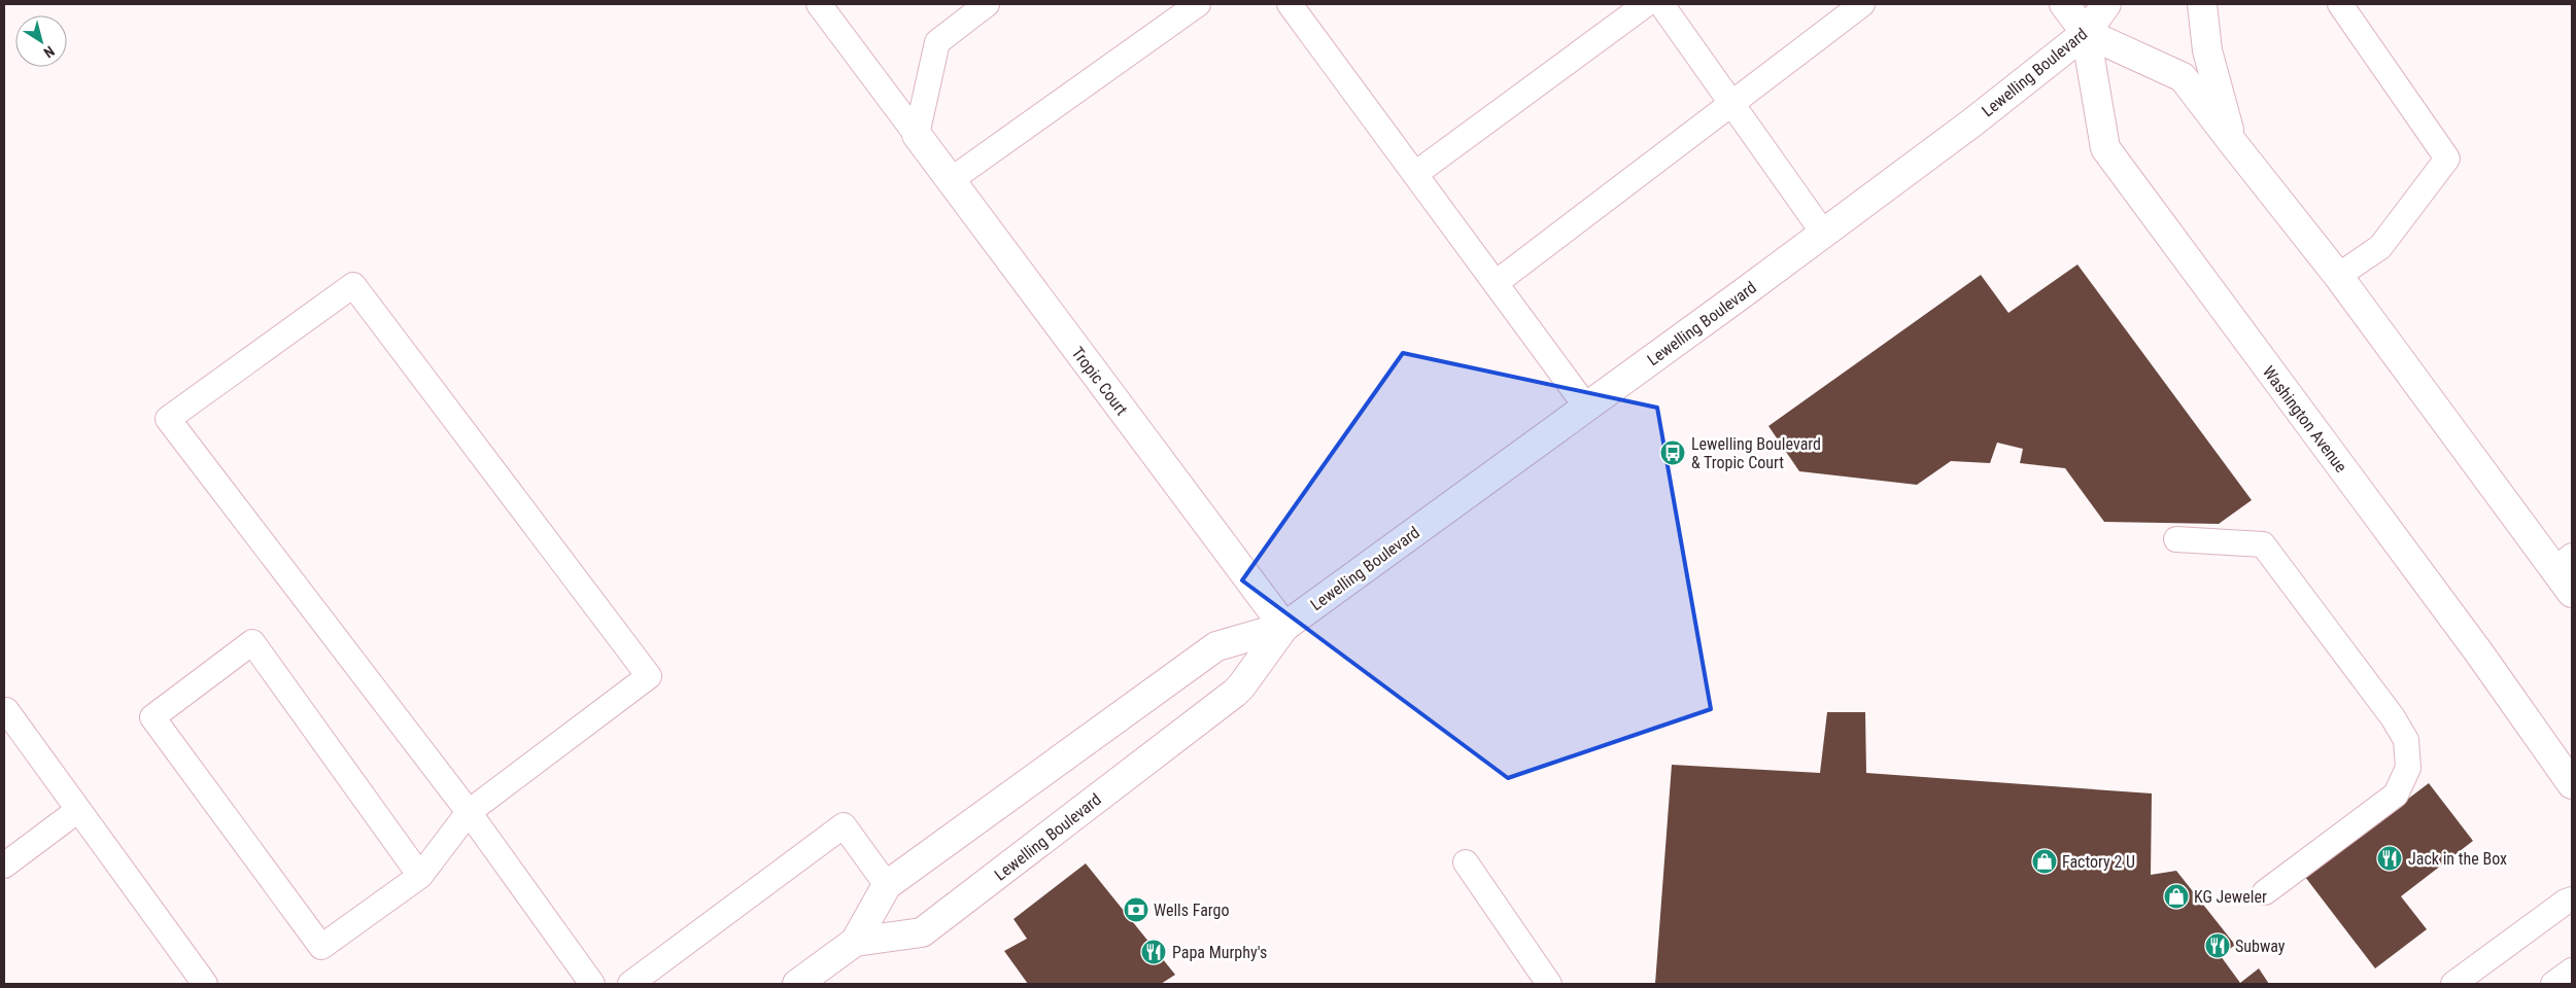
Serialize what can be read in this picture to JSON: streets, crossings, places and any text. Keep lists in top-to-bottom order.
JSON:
{
  "streets": {
    "main road": ["Lewelling Boulevard", "Tropic Court", "Washington Avenue"]
  },
  "crossings": [
    ["Lewelling Boulevard", "Tropic Court"],
    ["Lewelling Boulevard", "Washington Avenue"]
  ],
  "places": {
    "bus stop": ["Lewelling Boulevard & Tropic Court"],
    "restaurant": ["Jack in the Box", "Subway", "Papa Murphy's"],
    "shop": ["Factory 2 U", "KG Jeweler"],
    "bank": ["Wells Fargo"]
  },
  "north": "bottom right"
}
